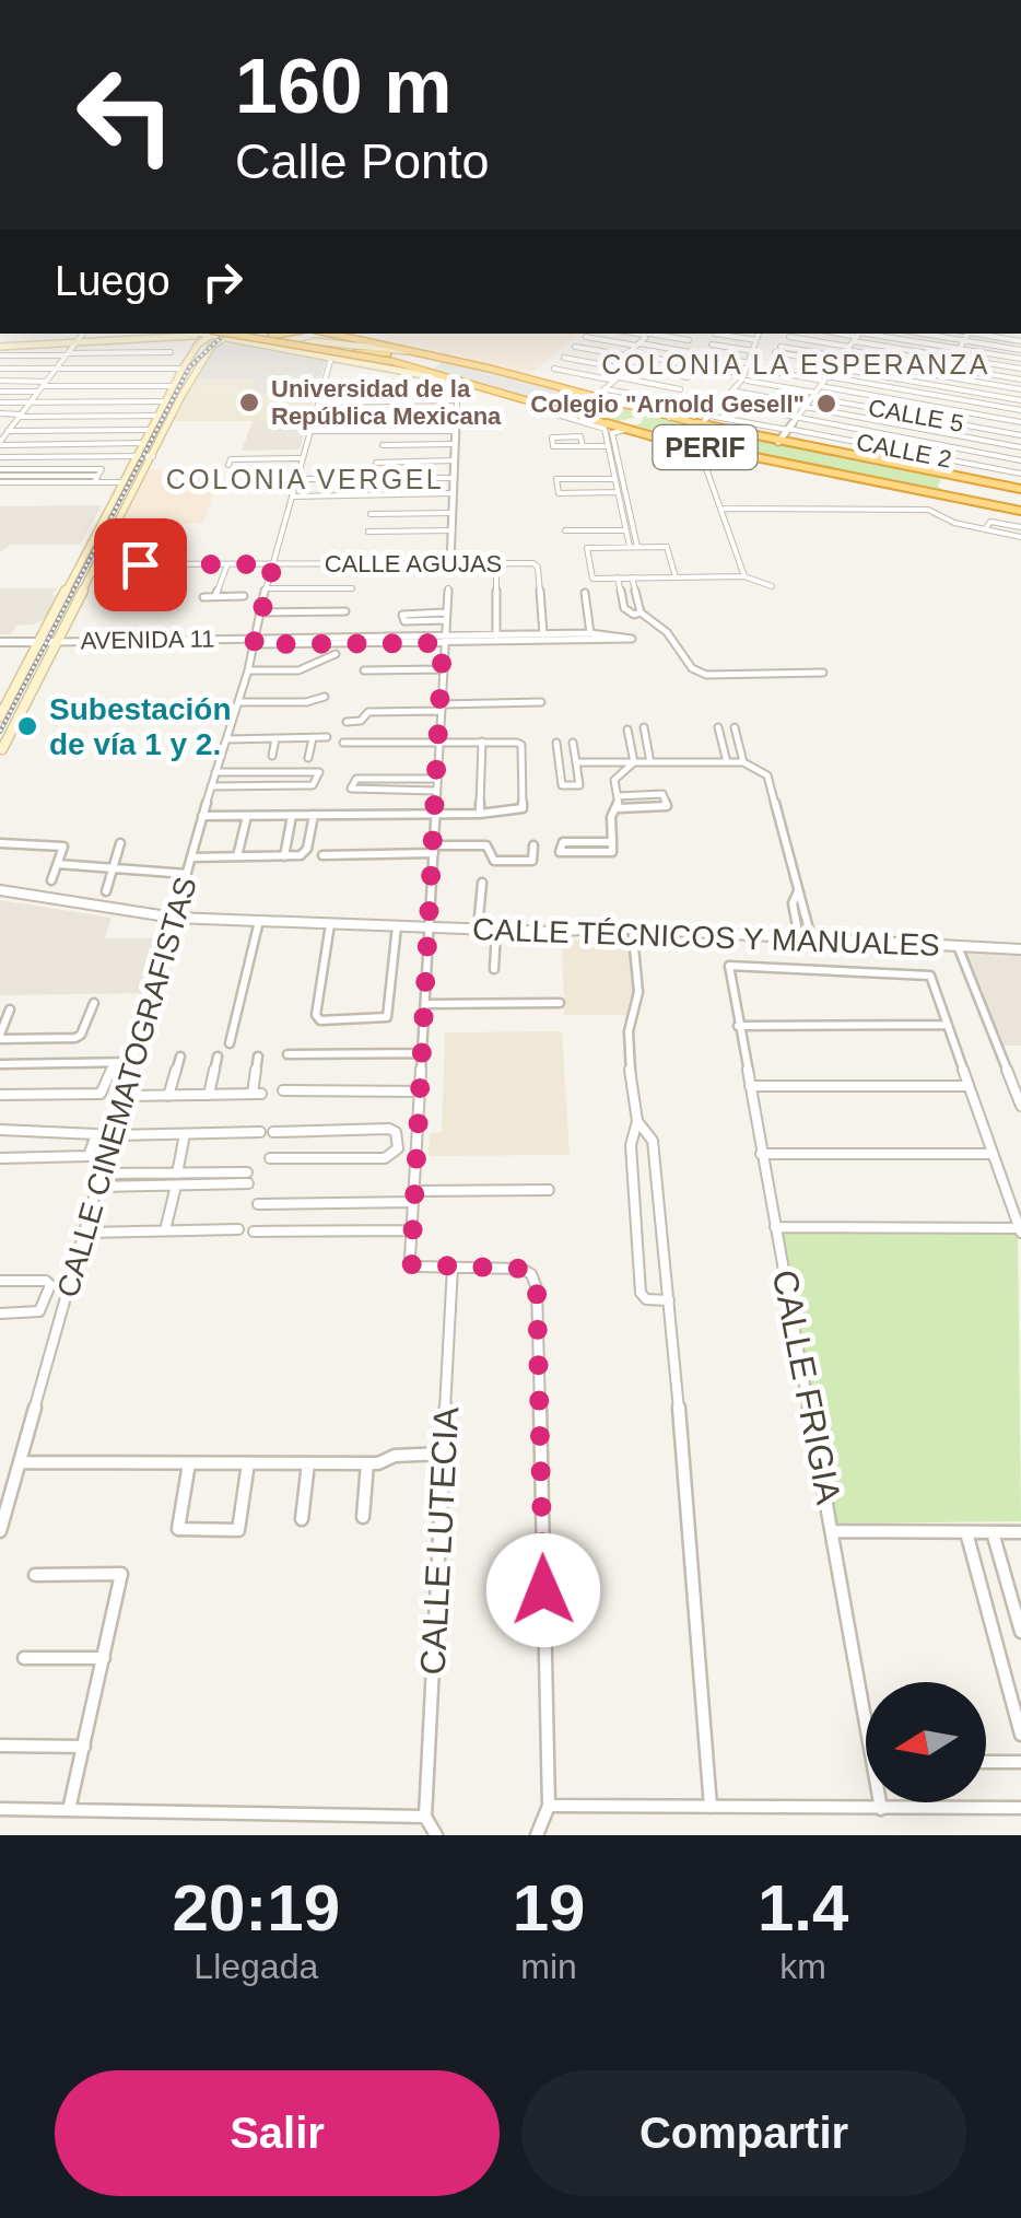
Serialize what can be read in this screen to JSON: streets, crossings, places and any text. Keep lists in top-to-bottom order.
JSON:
{
  "streets": {
    "highway": ["PERIF"],
    "street": [
      "CALLE 5",
      "CALLE 2",
      "CALLE AGUJAS",
      "AVENIDA 11",
      "CALLE TÉCNICOS Y MANUALES",
      "CALLE CINEMATOGRAFISTAS",
      "CALLE FRIGIA",
      "CALLE LUTECIA"
    ]
  },
  "crossings": [
    ["CALLE AGUJAS", "AVENIDA 11"],
    ["CALLE AGUJAS", "CALLE CINEMATOGRAFISTAS"],
    ["AVENIDA 11", "CALLE CINEMATOGRAFISTAS"],
    ["CALLE TÉCNICOS Y MANUALES", "CALLE CINEMATOGRAFISTAS"]
  ],
  "districts": ["COLONIA LA ESPERANZA", "COLONIA VERGEL"],
  "places": ["Universidad de la República Mexicana", "Colegio \"Arnold Gesell\"", "Subestación de vía 1 y 2."],
  "north": "left",
  "page": {
    "turn": ["160 m", "Calle Ponto"],
    "then": "Luego",
    "eta": [
      "20:19",
      "Llegada",
      "19",
      "min",
      "1.4",
      "km"
    ],
    "buttons": ["Salir", "Compartir"]
  }
}
